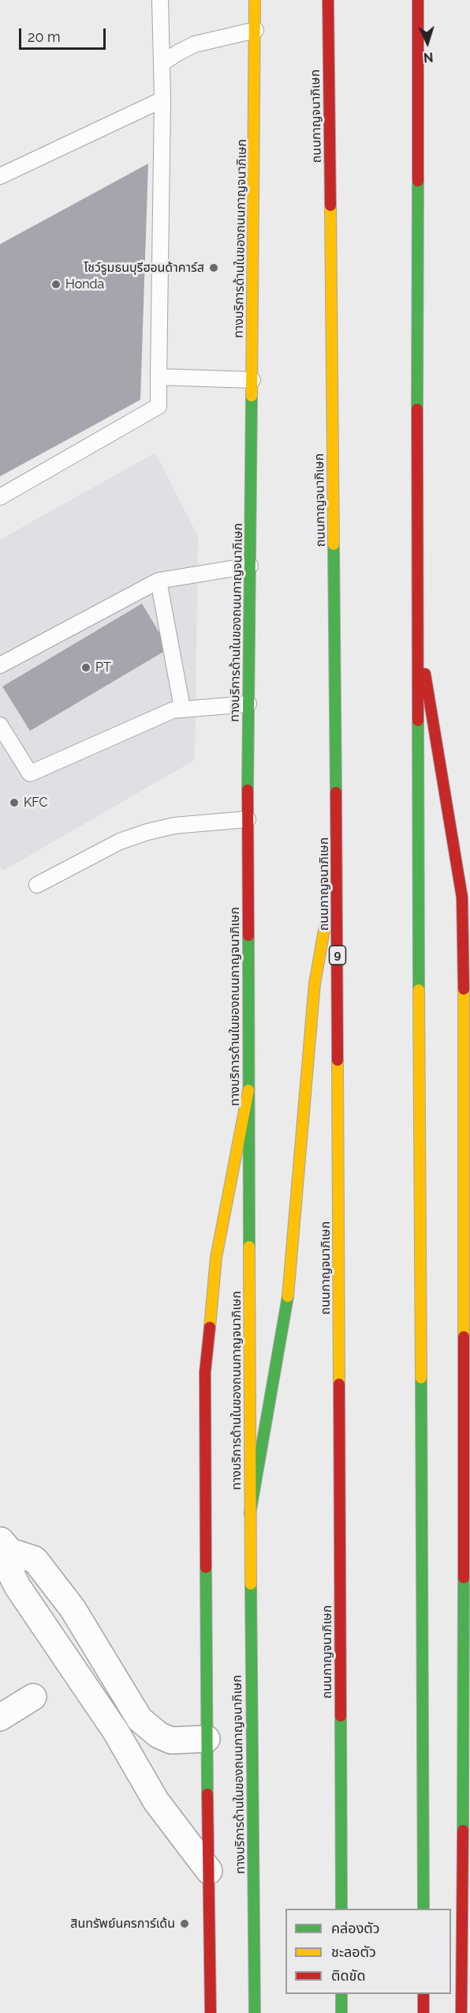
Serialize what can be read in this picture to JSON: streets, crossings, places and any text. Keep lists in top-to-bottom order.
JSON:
{
  "streets": {
    "main road": ["ถนนกาญจนาภิเษก", "ทางบริการด้านในของถนนกาญจนาภิเษก", "9"]
  },
  "places": [
    "โชว์รูมธนบุรีฮอนด้าคาร์ส",
    "Honda",
    "PT",
    "KFC",
    "สินทรัพย์นครการ์เด้น"
  ],
  "legend": ["คล่องตัว", "ชะลอตัว", "ติดขัด"],
  "scale_bar": "20 m",
  "north": "bottom"
}
